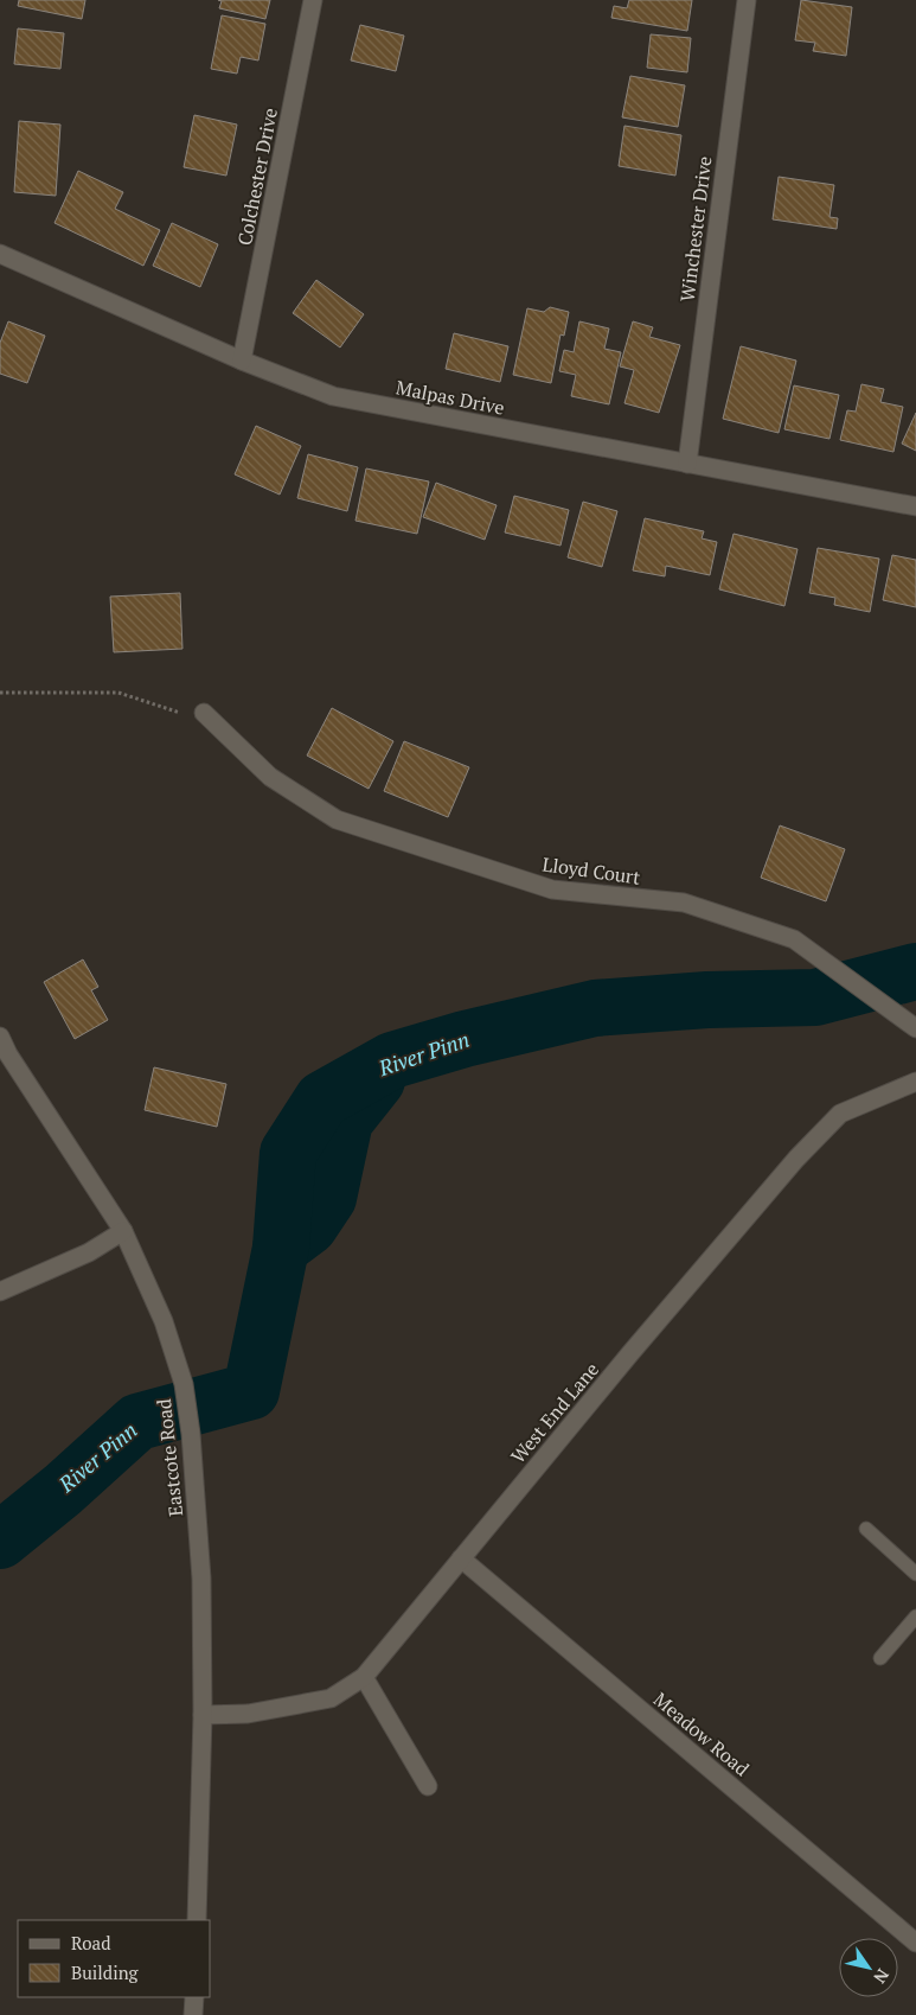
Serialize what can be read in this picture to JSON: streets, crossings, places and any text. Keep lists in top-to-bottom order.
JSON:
{
  "streets": {
    "street": [
      "Colchester Drive",
      "Winchester Drive",
      "Malpas Drive",
      "Lloyd Court",
      "West End Lane",
      "Eastcote Road",
      "Meadow Road"
    ]
  },
  "crossings": [
    ["Colchester Drive", "Malpas Drive"],
    ["Winchester Drive", "Malpas Drive"],
    ["West End Lane", "Eastcote Road"],
    ["West End Lane", "Meadow Road"]
  ],
  "water": ["River Pinn"],
  "legend": ["Road", "Building"],
  "north": "bottom right"
}
